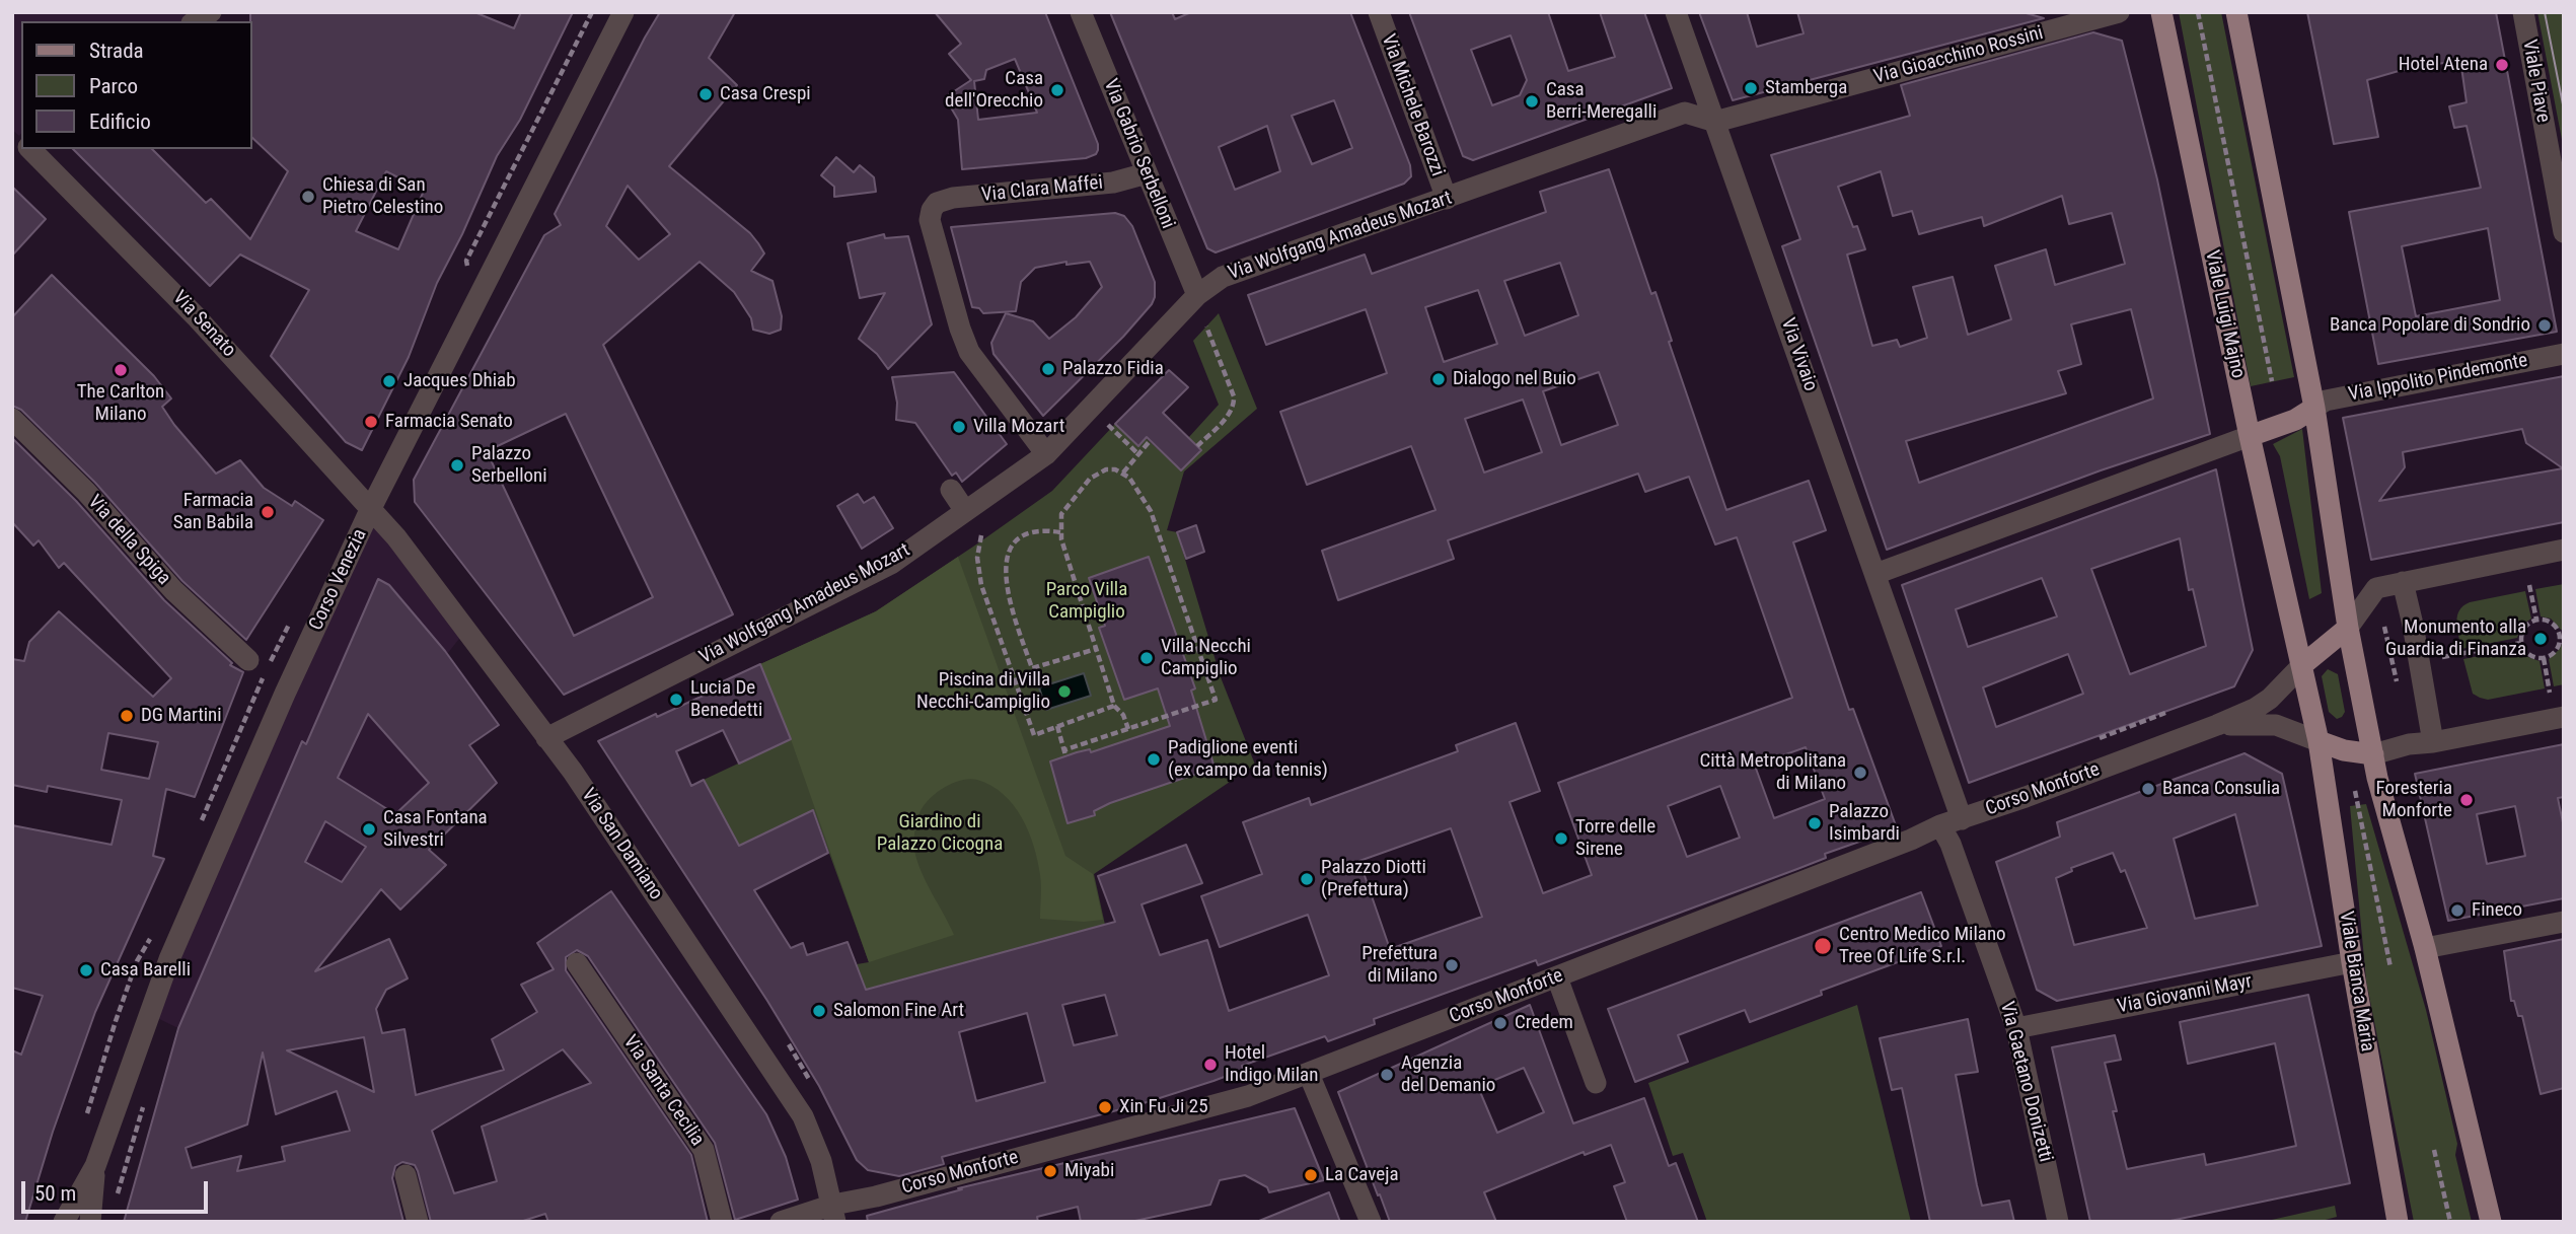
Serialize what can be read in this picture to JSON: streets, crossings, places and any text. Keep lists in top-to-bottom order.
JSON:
{
  "streets": {
    "main road": ["Viale Luigi Majno", "Viale Bianca Maria"],
    "street": [
      "Via Gioacchino Rossini",
      "Viale Piave",
      "Via Michele Barozzi",
      "Via Gabrio Serbelloni",
      "Via Clara Maffei",
      "Via Wolfgang Amadeus Mozart",
      "Via Senato",
      "Via Vivaio",
      "Via Ippolito Pindemonte",
      "Via della Spiga",
      "Corso Venezia",
      "Corso Monforte",
      "Via San Damiano",
      "Via Giovanni Mayr",
      "Via Gaetano Donizetti",
      "Via Santa Cecilia"
    ]
  },
  "crossings": [
    ["Via Gioacchino Rossini", "Via Wolfgang Amadeus Mozart"],
    ["Via Gioacchino Rossini", "Via Vivaio"],
    ["Via Michele Barozzi", "Via Wolfgang Amadeus Mozart"],
    ["Via Gabrio Serbelloni", "Via Clara Maffei"],
    ["Via Gabrio Serbelloni", "Via Wolfgang Amadeus Mozart"],
    ["Via Clara Maffei", "Via Wolfgang Amadeus Mozart"],
    ["Via Wolfgang Amadeus Mozart", "Via Vivaio"],
    ["Via Wolfgang Amadeus Mozart", "Via San Damiano"],
    ["Viale Luigi Majno", "Corso Monforte"],
    ["Viale Luigi Majno", "Viale Bianca Maria"],
    ["Via Senato", "Corso Venezia"],
    ["Via Senato", "Via San Damiano"],
    ["Via Vivaio", "Corso Monforte"],
    ["Corso Venezia", "Via San Damiano"],
    ["Corso Monforte", "Via San Damiano"],
    ["Corso Monforte", "Viale Bianca Maria"],
    ["Corso Monforte", "Via Gaetano Donizetti"],
    ["Viale Bianca Maria", "Via Giovanni Mayr"],
    ["Via Giovanni Mayr", "Via Gaetano Donizetti"]
  ],
  "parks": ["Parco Villa Campiglio", "Giardino di Palazzo Cicogna"],
  "places": [
    "Hotel Atena",
    "Stamberga",
    "Casa dell'Orecchio",
    "Casa Crespi",
    "Casa Berri-Meregalli",
    "Chiesa di San Pietro Celestino",
    "Banca Popolare di Sondrio",
    "Palazzo Fidia",
    "The Carlton Milano",
    "Dialogo nel Buio",
    "Jacques Dhiab",
    "Farmacia Senato",
    "Villa Mozart",
    "Palazzo Serbelloni",
    "Farmacia San Babila",
    "Monumento alla Guardia di Finanza",
    "Villa Necchi Campiglio",
    "Piscina di Villa Necchi-Campiglio",
    "Lucia De Benedetti",
    "DG Martini",
    "Padiglione eventi (ex campo da tennis)",
    "Città Metropolitana di Milano",
    "Banca Consulia",
    "Foresteria Monforte",
    "Palazzo Isimbardi",
    "Casa Fontana Silvestri",
    "Torre delle Sirene",
    "Palazzo Diotti (Prefettura)",
    "Fineco",
    "Centro Medico Milano Tree Of Life S.r.l.",
    "Prefettura di Milano",
    "Casa Barelli",
    "Salomon Fine Art",
    "Credem",
    "Hotel Indigo Milan",
    "Agenzia del Demanio",
    "Xin Fu Ji 25",
    "Miyabi",
    "La Caveja"
  ],
  "legend": ["Strada", "Parco", "Edificio"],
  "scale_bar": "50 m"
}
